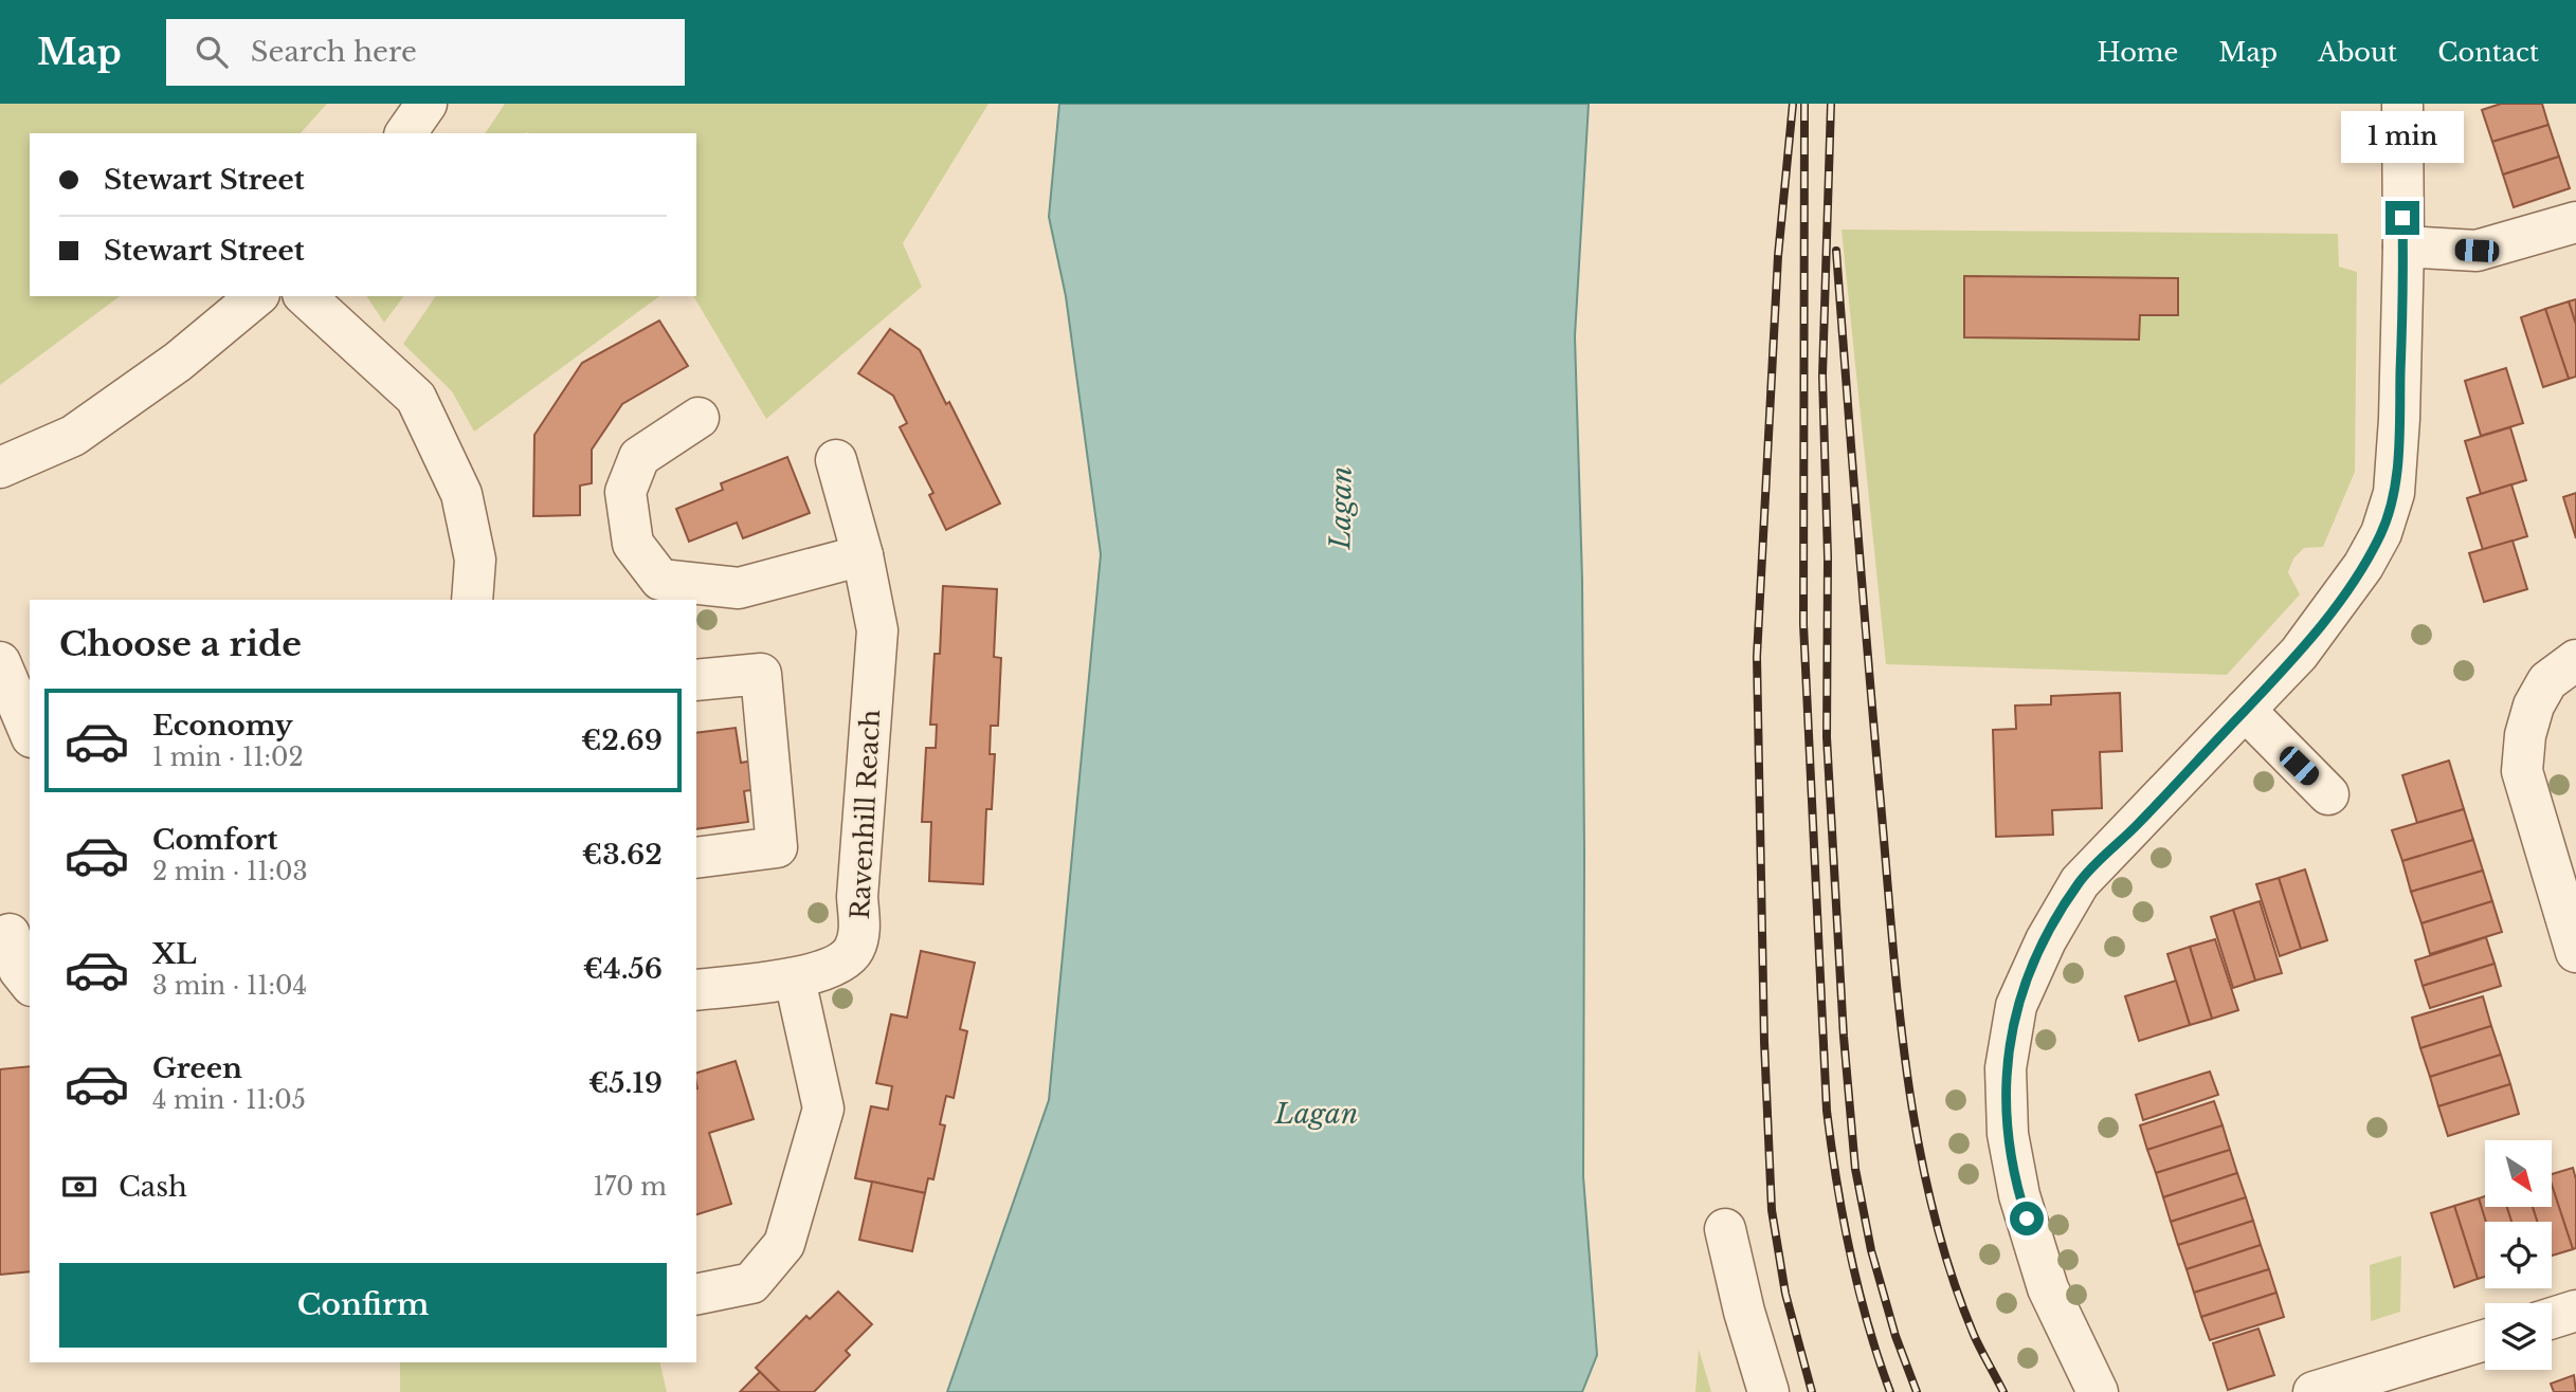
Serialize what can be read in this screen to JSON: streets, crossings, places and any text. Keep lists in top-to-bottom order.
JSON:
{
  "streets": {
    "street": ["Ravenhill Reach"]
  },
  "water": ["Lagan"],
  "north": "bottom right",
  "page": {
    "header": "Map",
    "search": "Search here",
    "nav": [
      "Home",
      "Map",
      "About",
      "Contact"
    ],
    "bubble": "1 min",
    "banner": ["Stewart Street", "Stewart Street"],
    "heading": "Choose a ride",
    "list": [
      {
        "name": "Economy",
        "note": "1 min · 11:02",
        "value": "€2.69"
      },
      {
        "name": "Comfort",
        "note": "2 min · 11:03",
        "value": "€3.62"
      },
      {
        "name": "XL",
        "note": "3 min · 11:04",
        "value": "€4.56"
      },
      {
        "name": "Green",
        "note": "4 min · 11:05",
        "value": "€5.19"
      }
    ],
    "pay": ["Cash", "170 m"],
    "buttons": "Confirm"
  }
}
